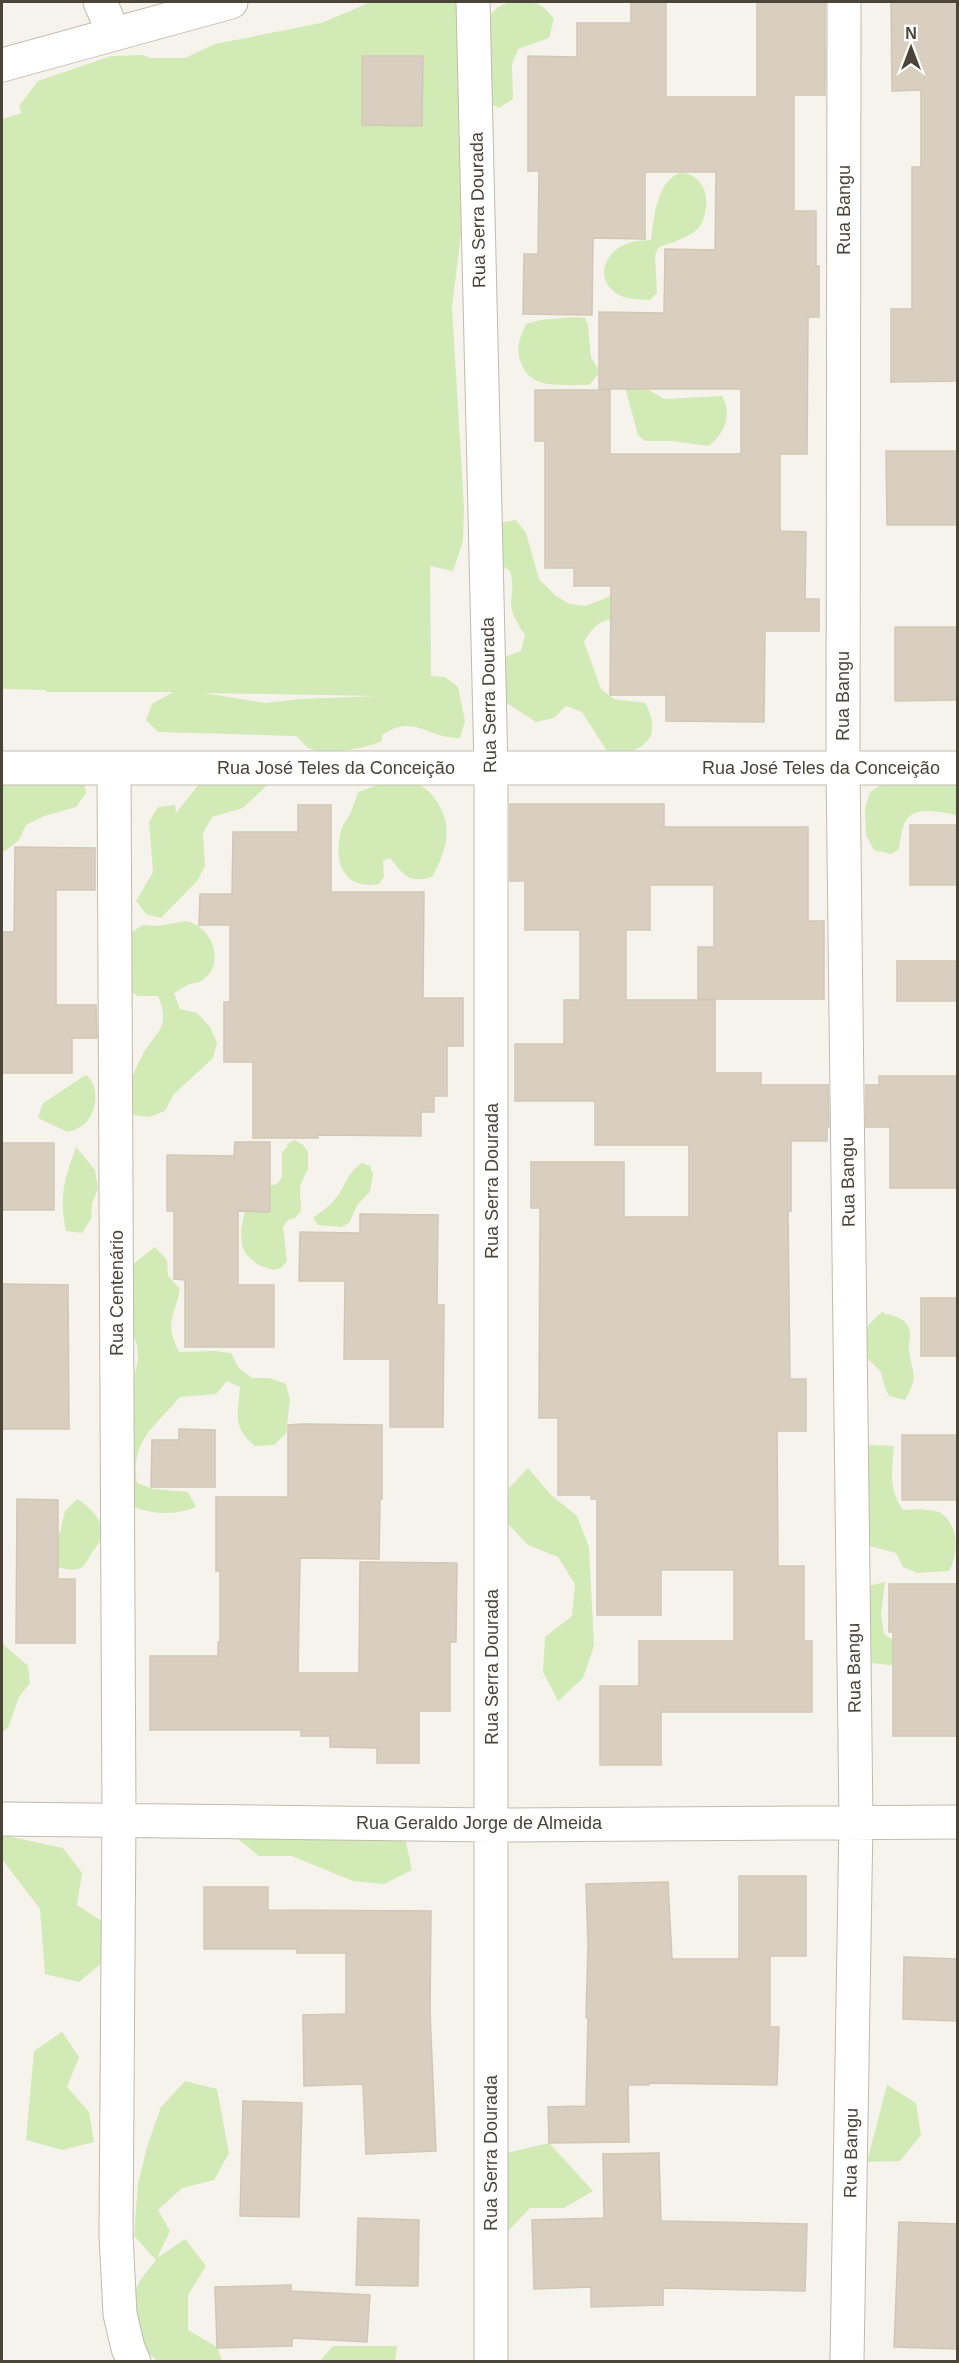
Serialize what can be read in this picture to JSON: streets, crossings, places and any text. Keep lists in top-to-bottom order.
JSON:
{
  "streets": {
    "street": [
      "Rua Serra Dourada",
      "Rua Bangu",
      "Rua José Teles da Conceição",
      "Rua Centenário",
      "Rua Geraldo Jorge de Almeida"
    ]
  },
  "crossings": [
    ["Rua Serra Dourada", "Rua José Teles da Conceição"],
    ["Rua Serra Dourada", "Rua Geraldo Jorge de Almeida"],
    ["Rua Bangu", "Rua José Teles da Conceição"],
    ["Rua Bangu", "Rua Geraldo Jorge de Almeida"],
    ["Rua José Teles da Conceição", "Rua Centenário"],
    ["Rua Centenário", "Rua Geraldo Jorge de Almeida"]
  ],
  "north": "top"
}
